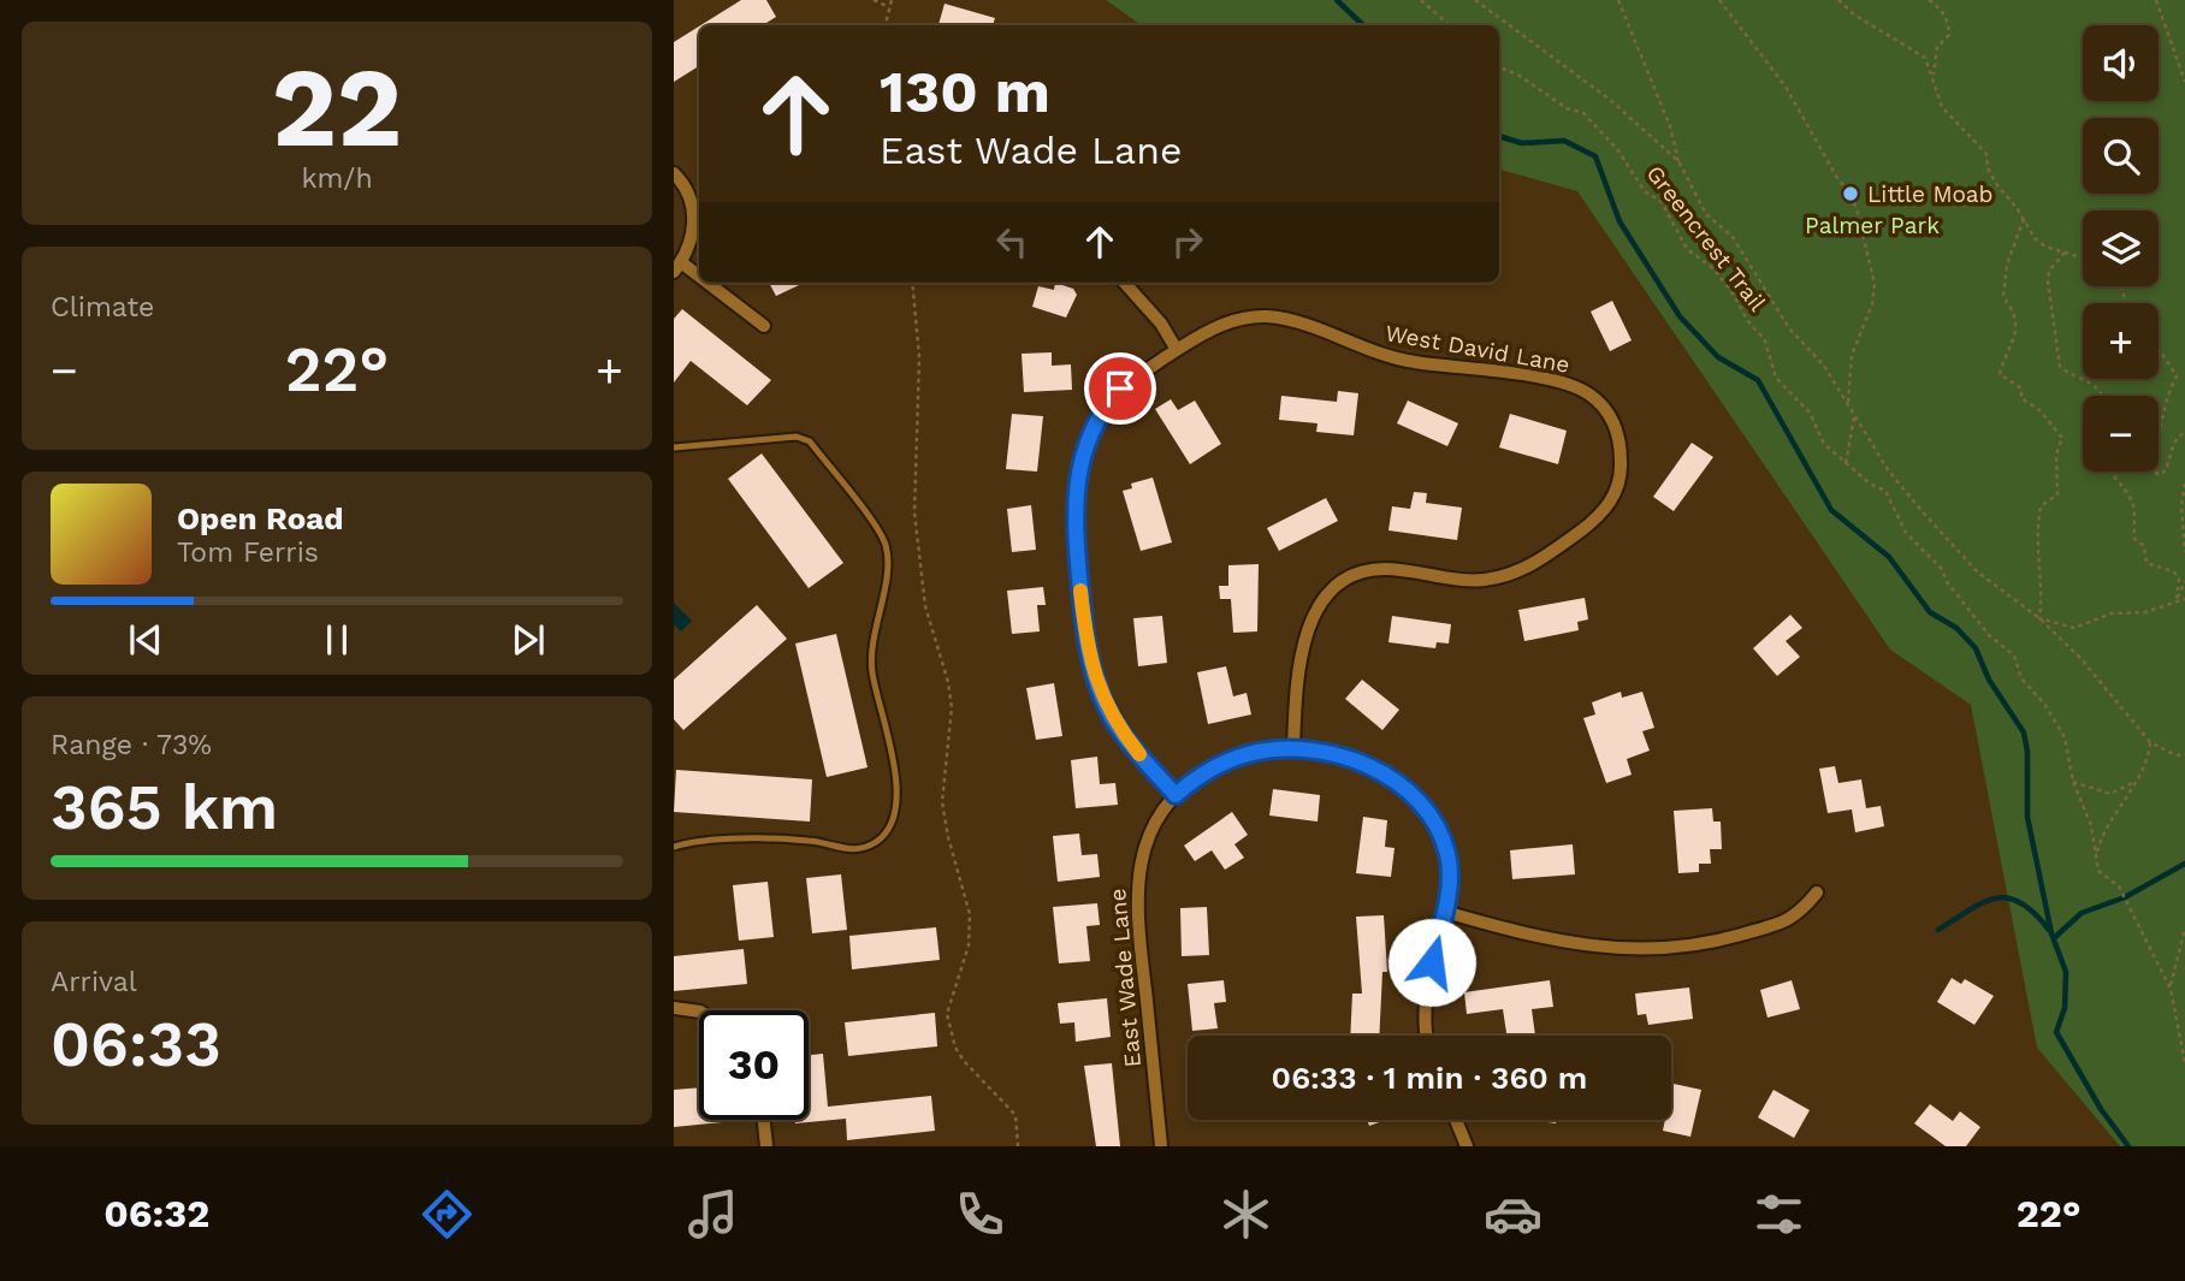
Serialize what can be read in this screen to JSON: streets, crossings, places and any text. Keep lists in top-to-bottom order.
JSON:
{
  "streets": {
    "street": ["West David Lane", "East Wade Lane"],
    "path": ["Greencrest Trail"]
  },
  "crossings": [
    ["West David Lane", "East Wade Lane"]
  ],
  "parks": ["Palmer Park"],
  "places": ["Little Moab"],
  "page": {
    "tile": [
      ["22", "km/h"],
      "Climate",
      ["Range · 73%", "365 km"],
      ["Arrival", "06:33"]
    ],
    "map_buttons": ["+", "−"],
    "turn": ["130 m", "East Wade Lane"],
    "heat": ["−", "22°", "+"],
    "song": ["Open Road", "Tom Ferris"],
    "limit": "30",
    "trip": "06:33 · 1 min · 360 m",
    "tabs": ["06:32", "22°"]
  }
}
